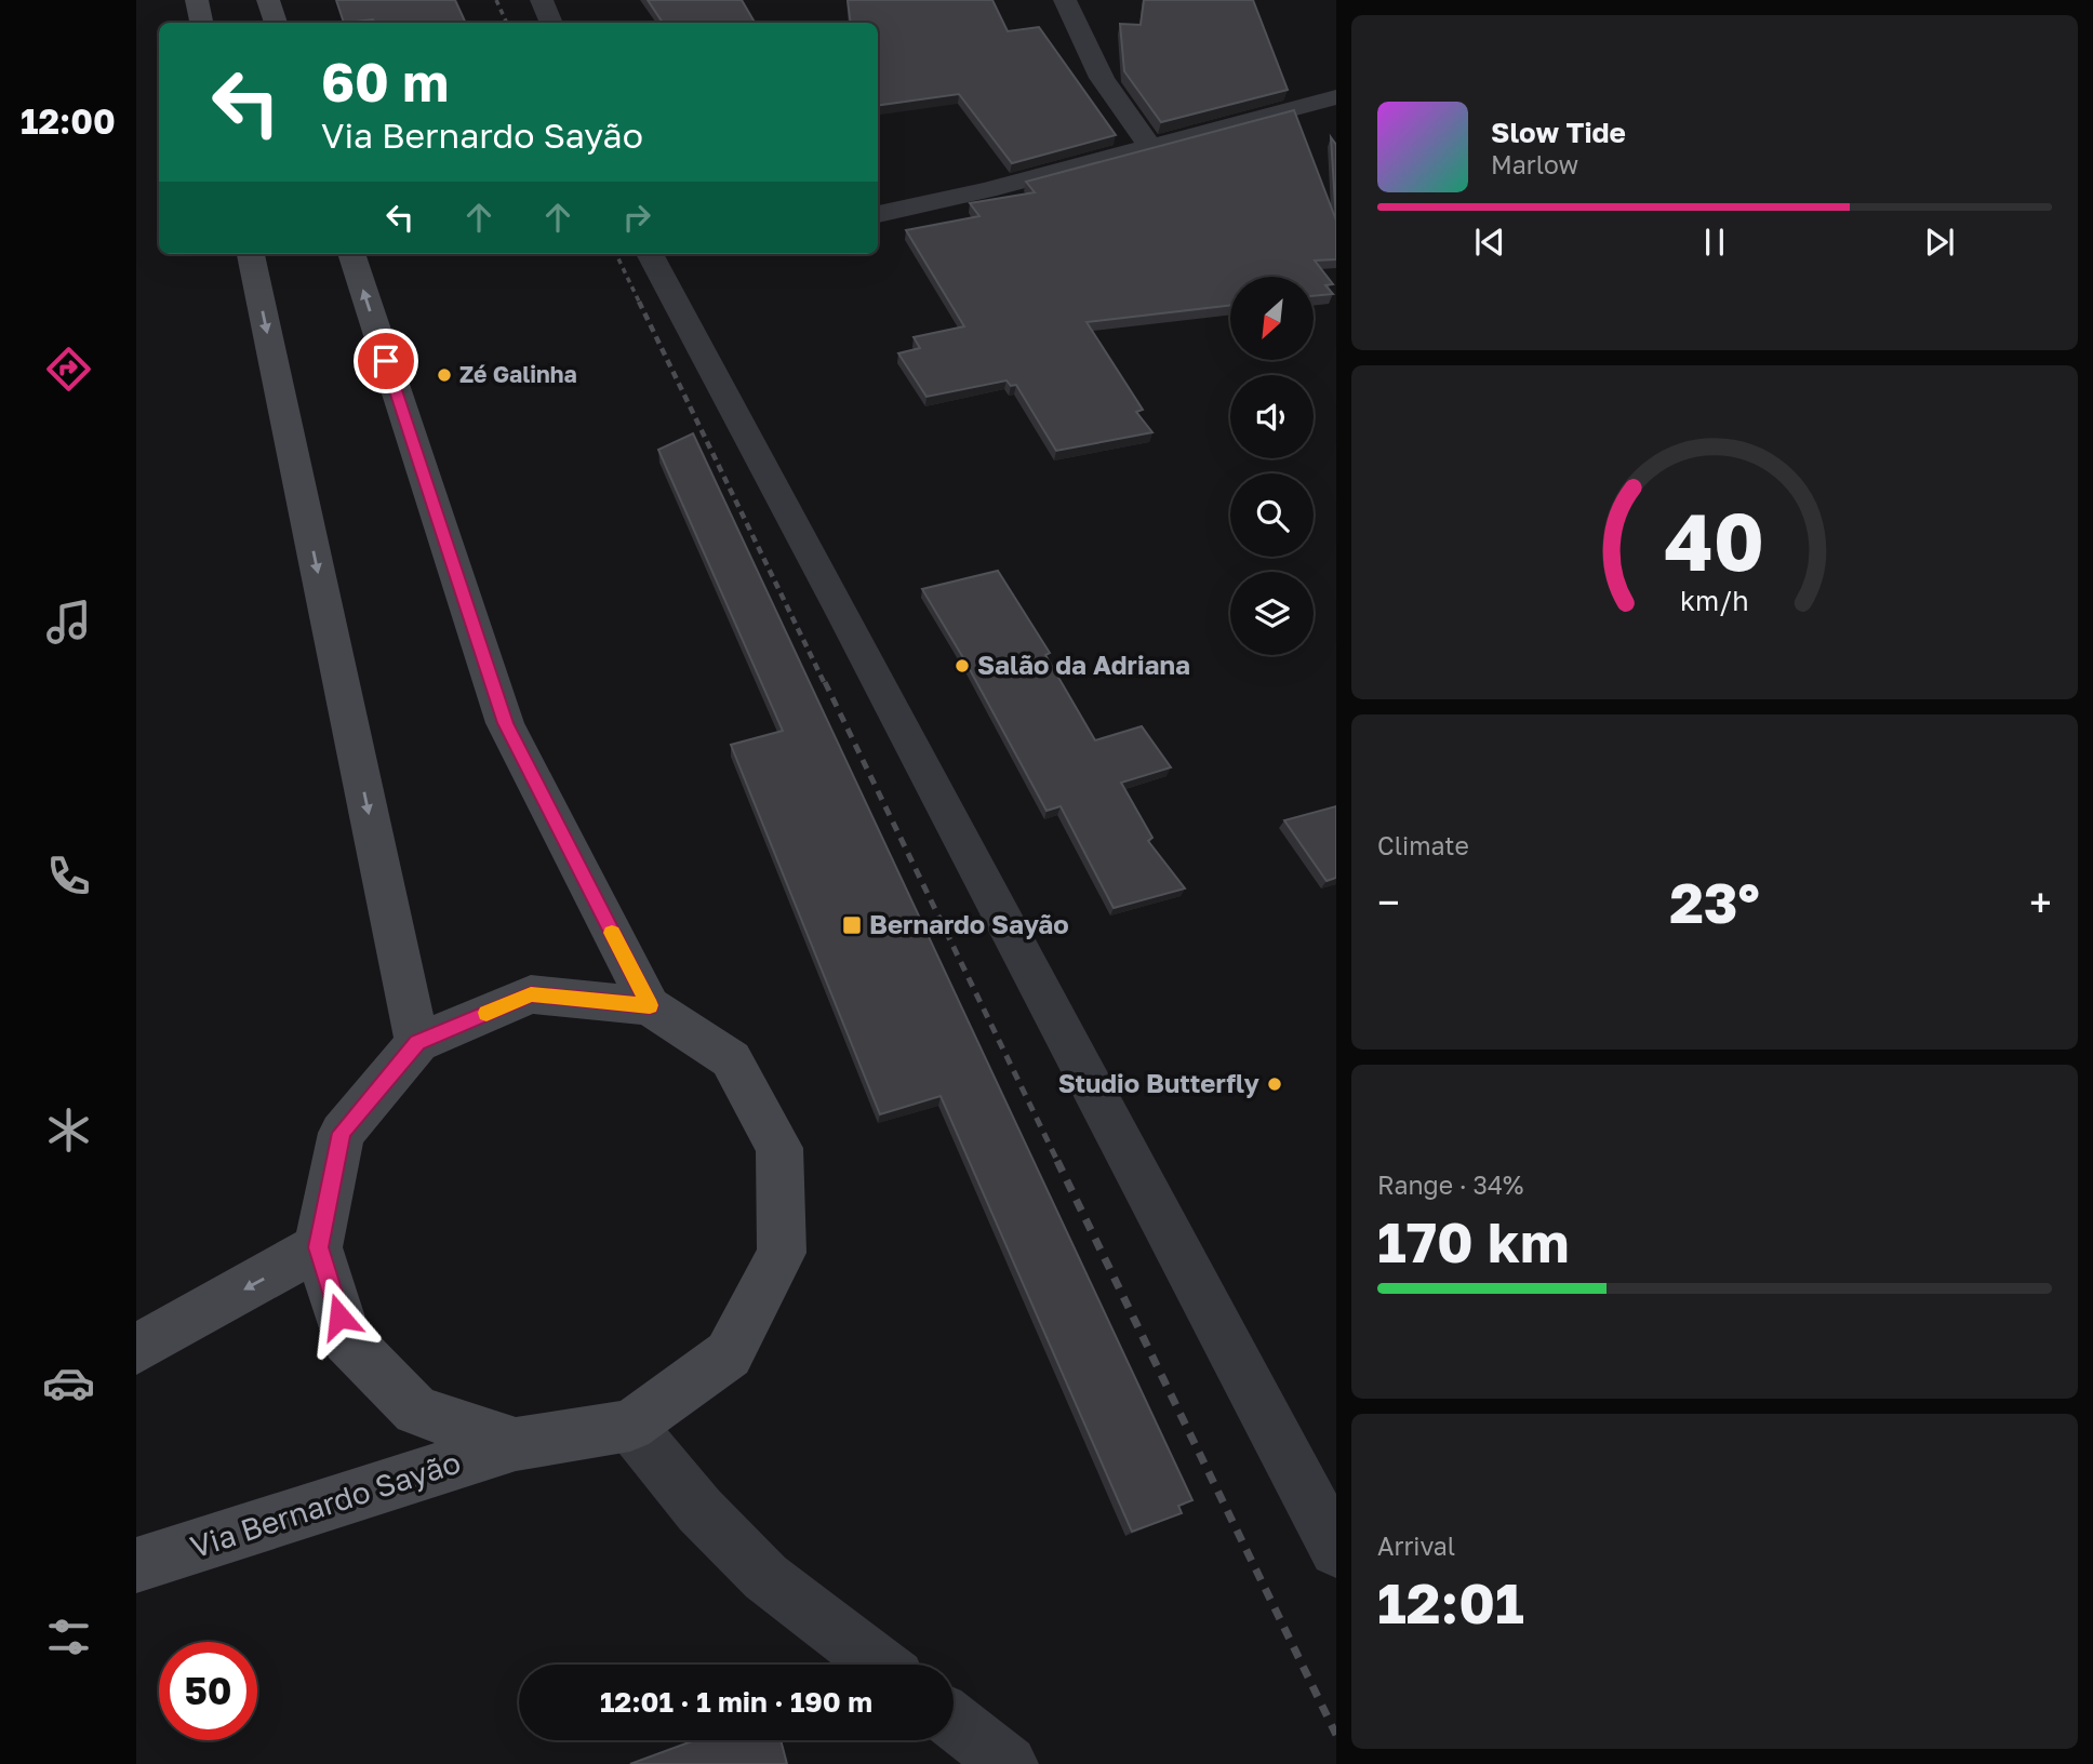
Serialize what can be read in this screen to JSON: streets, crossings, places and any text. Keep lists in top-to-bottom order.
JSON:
{
  "streets": {
    "main road": ["Via Bernardo Sayão"]
  },
  "places": {
    "other": ["Zé Galinha", "Salão da Adriana", "Studio Butterfly"],
    "transit": ["Bernardo Sayão"]
  },
  "north": "bottom left",
  "page": {
    "tabs": "12:00",
    "turn": ["60 m", "Via Bernardo Sayão"],
    "song": ["Slow Tide", "Marlow"],
    "tile": [
      "Climate",
      ["Range · 34%", "170 km"],
      ["Arrival", "12:01"]
    ],
    "heat": ["−", "23°", "+"],
    "limit": "50",
    "trip": "12:01 · 1 min · 190 m",
    "gauge": ["40", "km/h"]
  }
}
